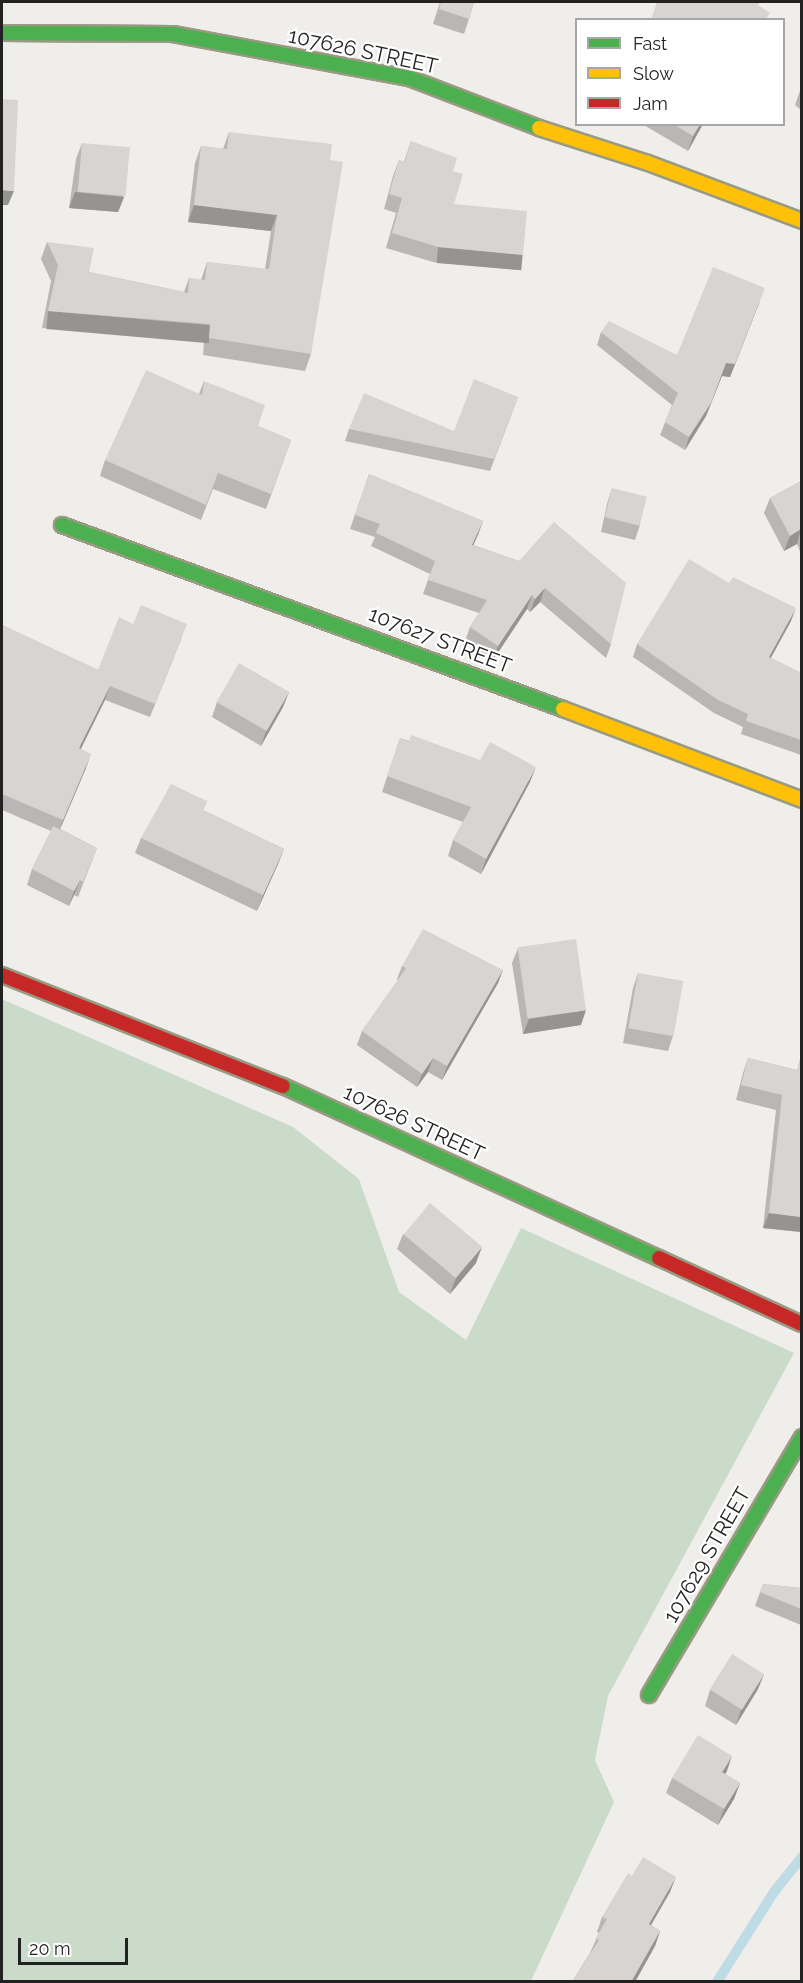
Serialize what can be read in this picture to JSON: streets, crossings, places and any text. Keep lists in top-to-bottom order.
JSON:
{
  "streets": {
    "street": ["107626 STREET", "107627 STREET", "107629 STREET"]
  },
  "legend": ["Fast", "Slow", "Jam"],
  "scale_bar": "20 m"
}
